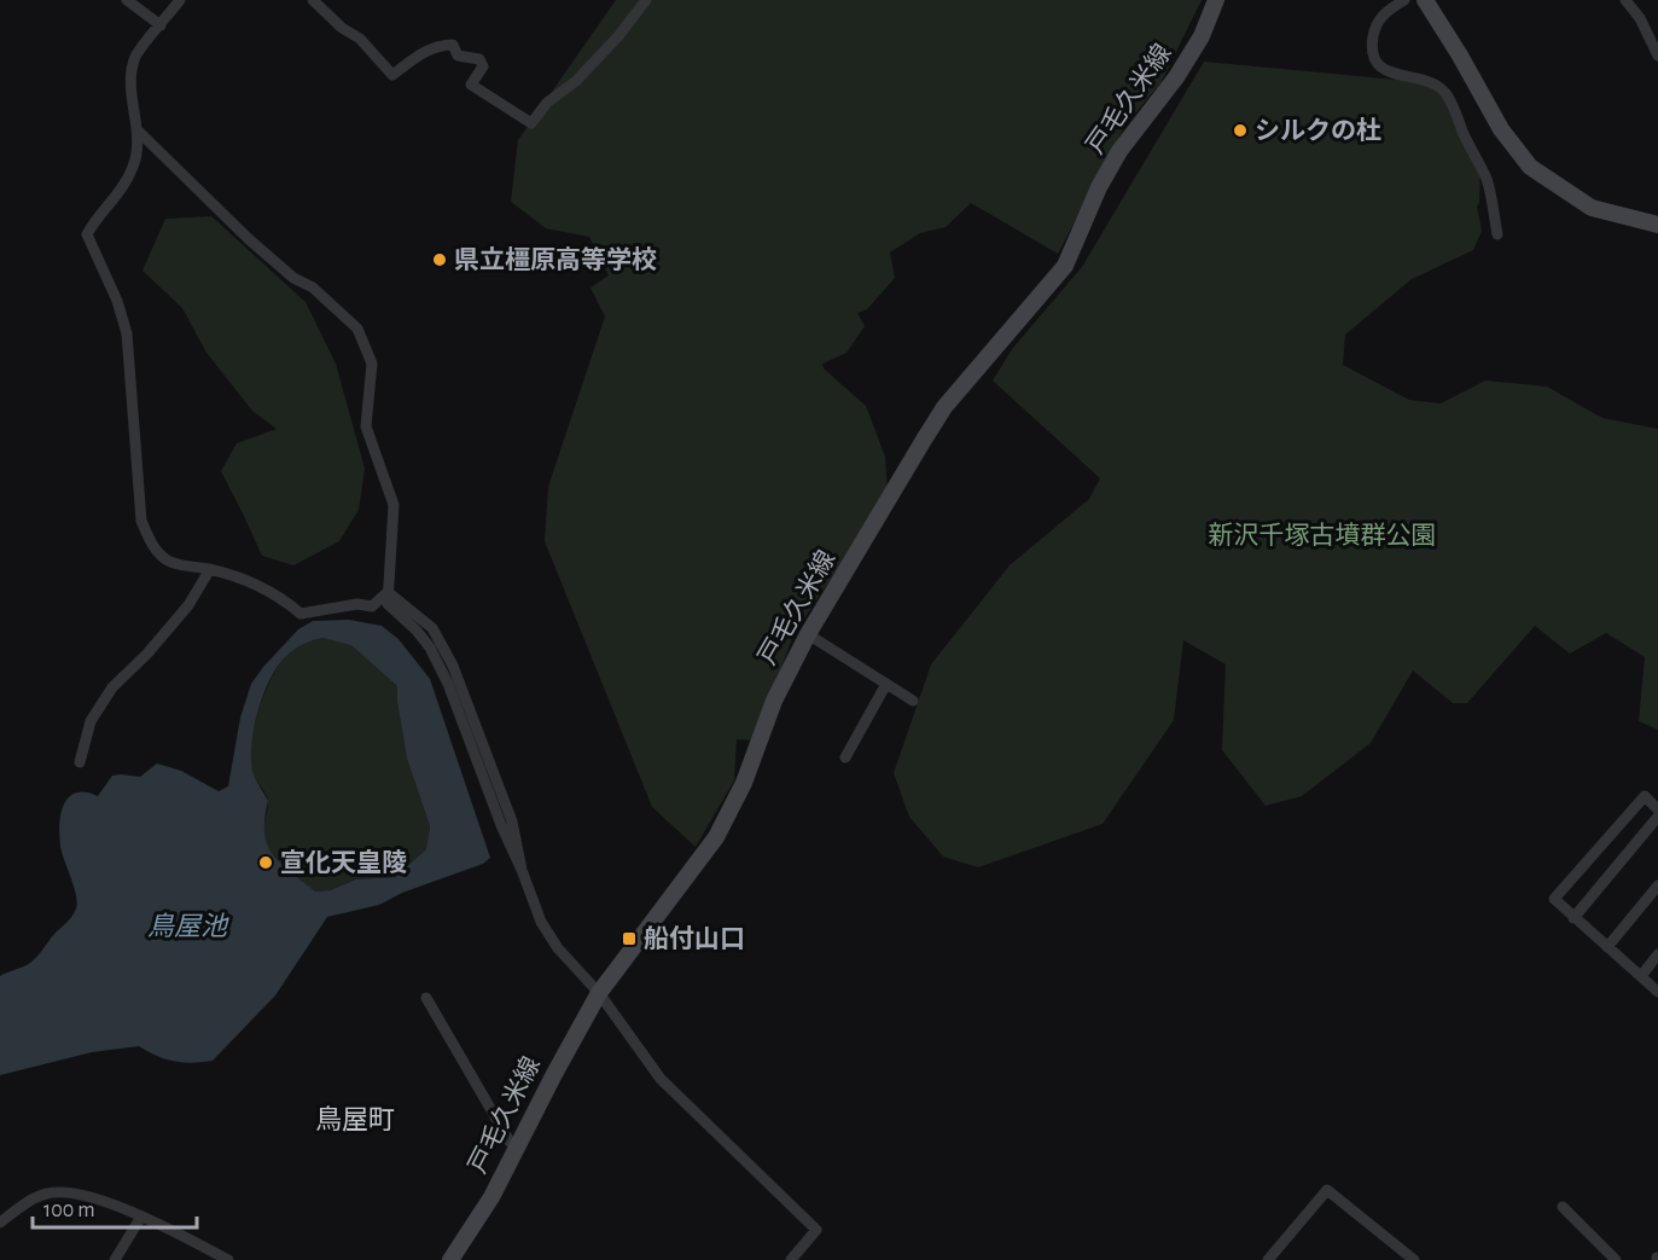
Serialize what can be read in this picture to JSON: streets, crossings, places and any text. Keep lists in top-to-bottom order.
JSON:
{
  "streets": {
    "main road": ["戸毛久米線"]
  },
  "districts": ["鳥屋町"],
  "water": ["鳥屋池"],
  "parks": ["新沢千塚古墳群公園"],
  "places": {
    "other": ["シルクの杜", "県立橿原高等学校", "宣化天皇陵"],
    "transit": ["船付山口"]
  },
  "scale_bar": "100 m"
}
